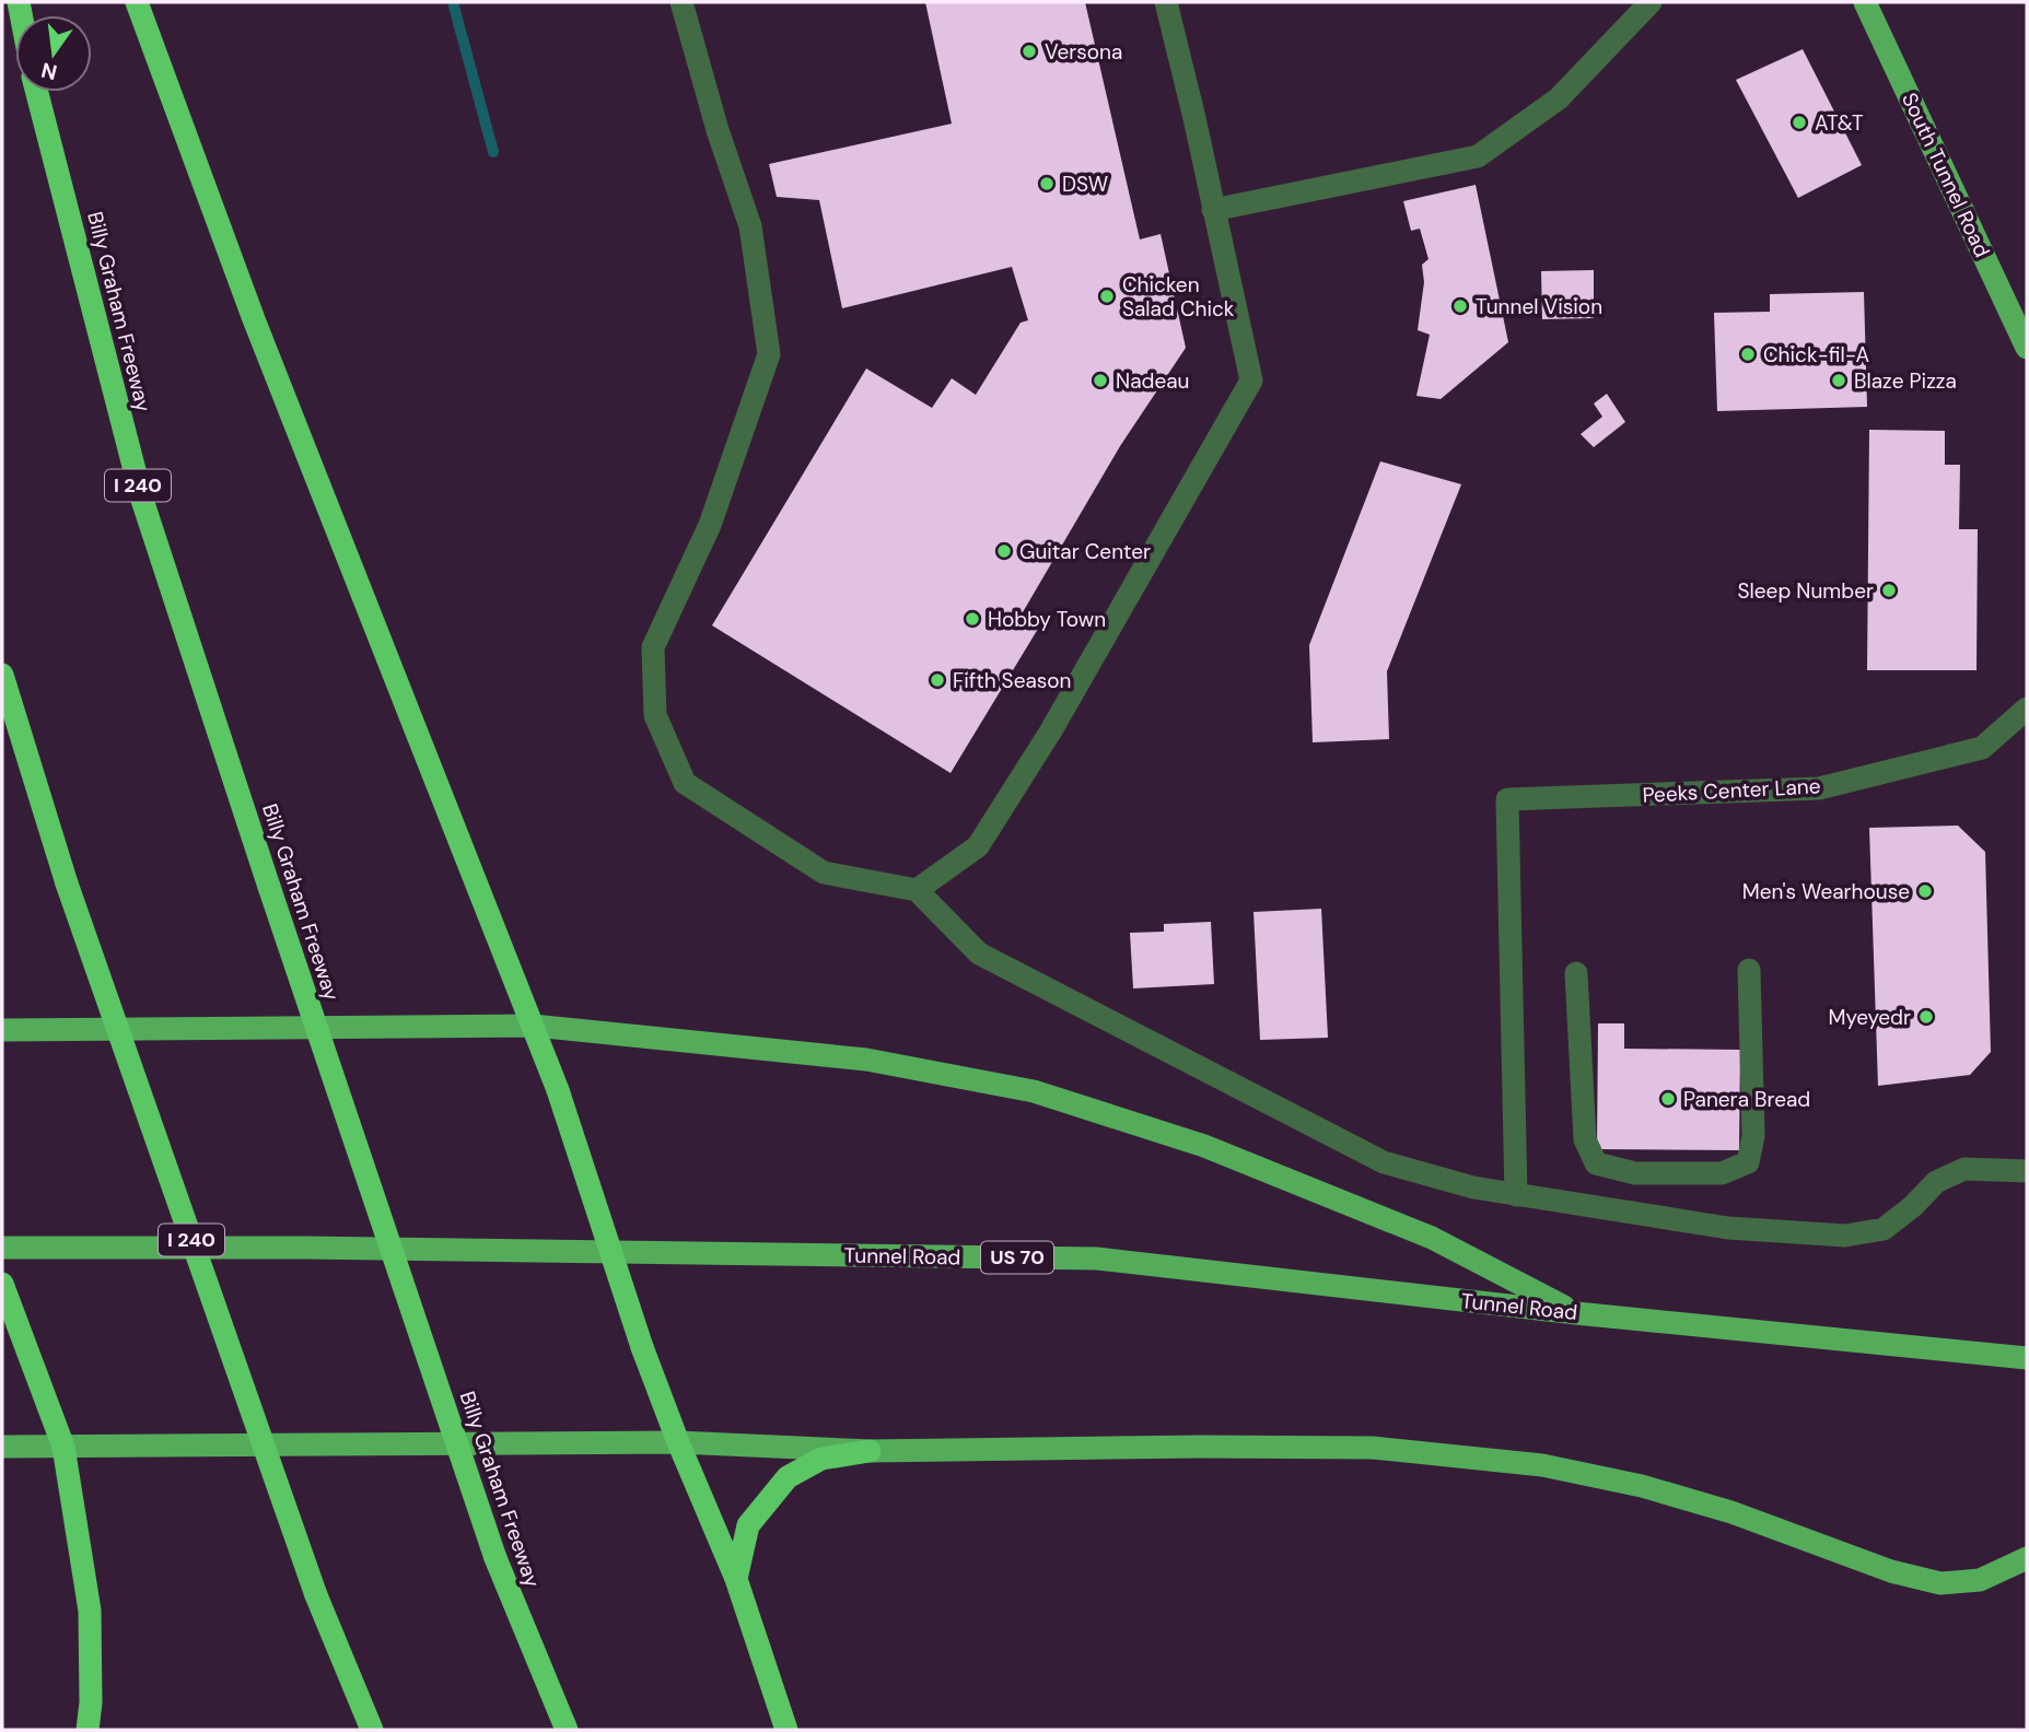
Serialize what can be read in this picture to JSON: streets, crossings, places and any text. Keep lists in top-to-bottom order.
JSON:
{
  "streets": {
    "highway": ["Billy Graham Freeway", "I 240"],
    "main road": ["South Tunnel Road", "Tunnel Road", "US 70"],
    "lane": ["Peeks Center Lane"]
  },
  "places": [
    "Versona",
    "AT&T",
    "DSW",
    "Chicken Salad Chick",
    "Tunnel Vision",
    "Chick-fil-A",
    "Nadeau",
    "Blaze Pizza",
    "Guitar Center",
    "Sleep Number",
    "Hobby Town",
    "Fifth Season",
    "Men's Wearhouse",
    "Myeyedr",
    "Panera Bread"
  ],
  "north": "bottom"
}
